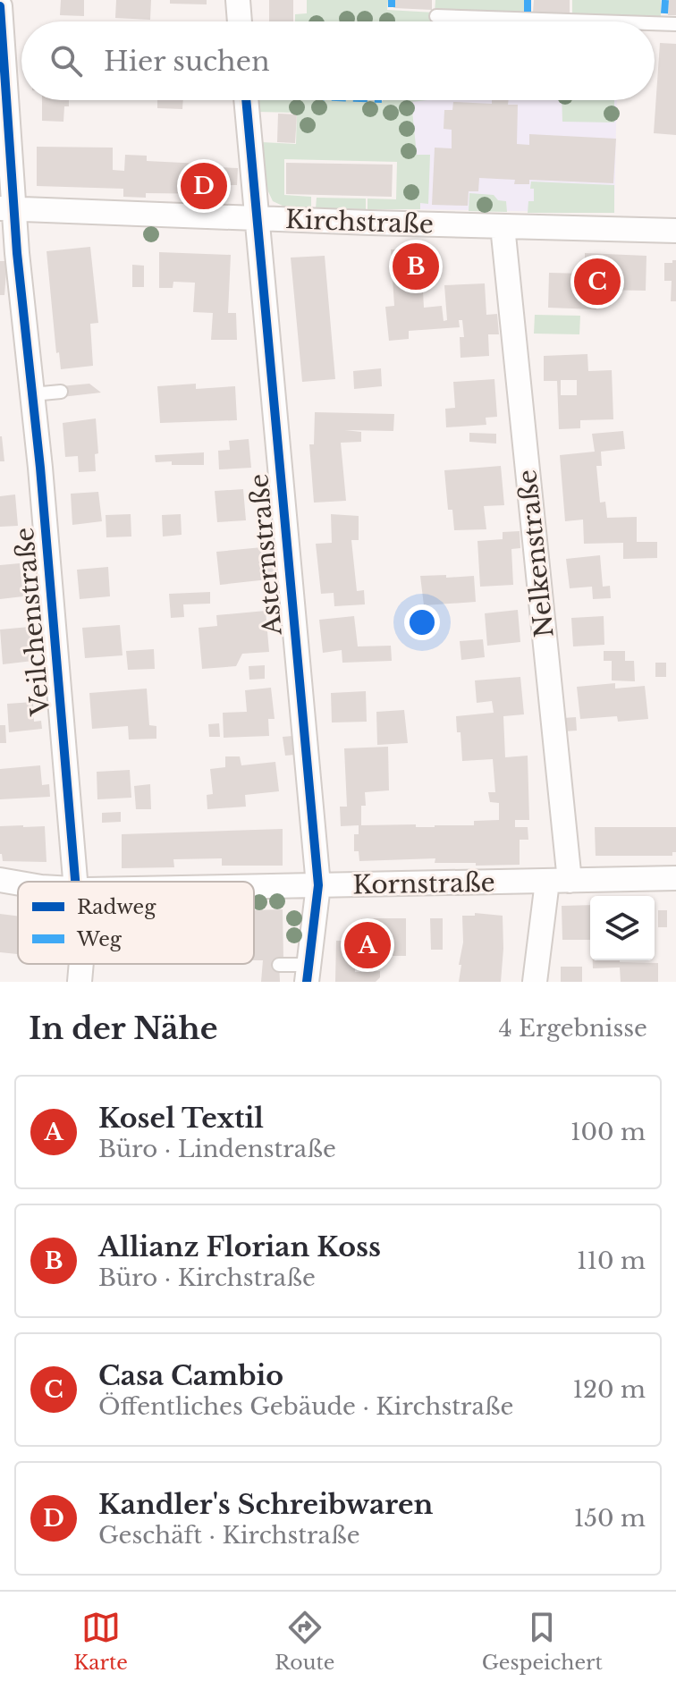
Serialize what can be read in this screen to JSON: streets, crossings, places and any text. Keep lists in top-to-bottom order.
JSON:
{
  "streets": {
    "street": [
      "Kirchstraße",
      "Nelkenstraße",
      "Asternstraße",
      "Veilchenstraße",
      "Kornstraße"
    ]
  },
  "crossings": [
    ["Kirchstraße", "Nelkenstraße"],
    ["Kirchstraße", "Asternstraße"],
    ["Kirchstraße", "Veilchenstraße"],
    ["Nelkenstraße", "Kornstraße"],
    ["Asternstraße", "Kornstraße"]
  ],
  "legend": ["Radweg", "Weg"],
  "page": {
    "search": "Hier suchen",
    "pins": [
      "D",
      "B",
      "C",
      "A"
    ],
    "heading": ["In der Nähe", "4 Ergebnisse"],
    "list": [
      {
        "mark": "A",
        "name": "Kosel Textil",
        "note": "Büro · Lindenstraße",
        "value": "100 m"
      },
      {
        "mark": "B",
        "name": "Allianz Florian Koss",
        "note": "Büro · Kirchstraße",
        "value": "110 m"
      },
      {
        "mark": "C",
        "name": "Casa Cambio",
        "note": "Öffentliches Gebäude · Kirchstraße",
        "value": "120 m"
      },
      {
        "mark": "D",
        "name": "Kandler's Schreibwaren",
        "note": "Geschäft · Kirchstraße",
        "value": "150 m"
      }
    ],
    "nav": ["Karte", "Route", "Gespeichert"]
  }
}
